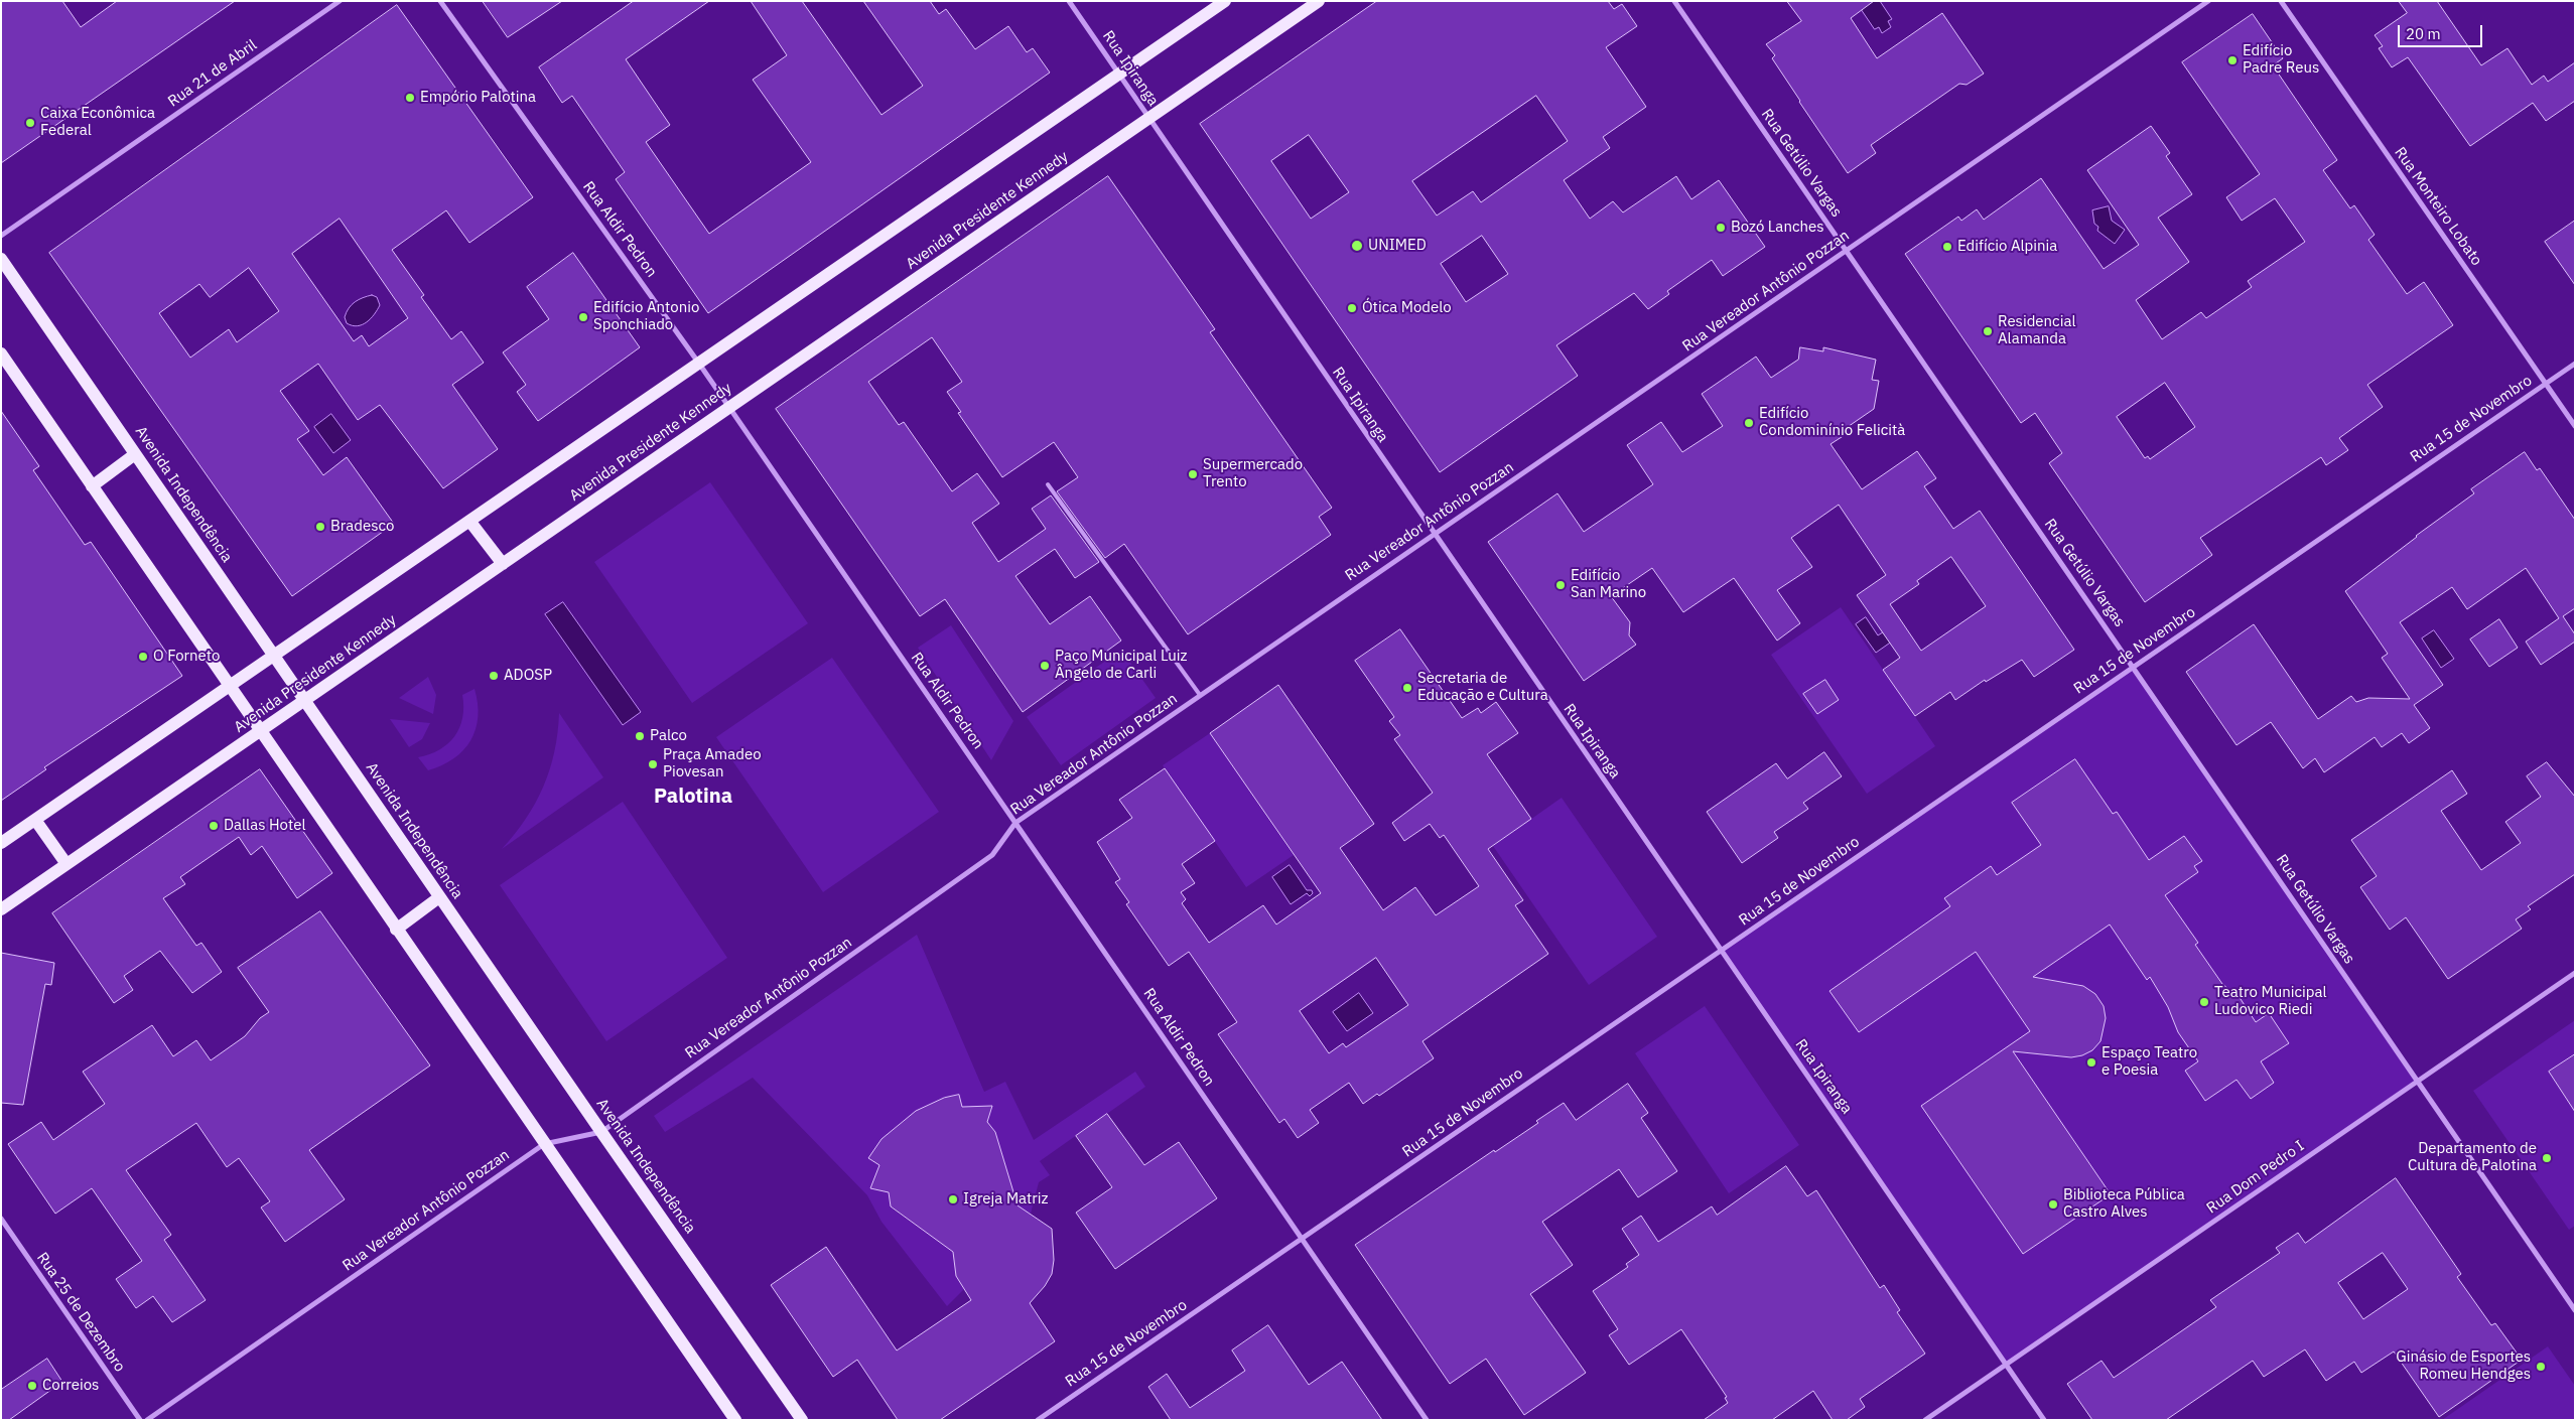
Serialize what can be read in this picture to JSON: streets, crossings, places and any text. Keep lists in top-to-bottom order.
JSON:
{
  "streets": {
    "main road": ["Avenida Presidente Kennedy", "Avenida Independência"],
    "street": [
      "Rua Ipiranga",
      "Rua 21 de Abril",
      "Rua Getúlio Vargas",
      "Rua Monteiro Lobato",
      "Rua Aldir Pedron",
      "Rua Vereador Antônio Pozzan",
      "Rua 15 de Novembro",
      "Rua Dom Pedro I",
      "Rua 25 de Dezembro"
    ]
  },
  "crossings": [
    ["Rua Ipiranga", "Avenida Presidente Kennedy"],
    ["Rua Ipiranga", "Rua Vereador Antônio Pozzan"],
    ["Rua Ipiranga", "Rua 15 de Novembro"],
    ["Rua Ipiranga", "Rua Dom Pedro I"],
    ["Rua Getúlio Vargas", "Rua Vereador Antônio Pozzan"],
    ["Rua Getúlio Vargas", "Rua 15 de Novembro"],
    ["Rua Getúlio Vargas", "Rua Dom Pedro I"],
    ["Rua Monteiro Lobato", "Rua 15 de Novembro"],
    ["Avenida Presidente Kennedy", "Rua Aldir Pedron"],
    ["Avenida Presidente Kennedy", "Avenida Independência"],
    ["Rua Aldir Pedron", "Rua Vereador Antônio Pozzan"],
    ["Rua Aldir Pedron", "Rua 15 de Novembro"],
    ["Rua Vereador Antônio Pozzan", "Avenida Independência"]
  ],
  "districts": ["Palotina"],
  "places": [
    "Edifício Padre Reus",
    "Empório Palotina",
    "Caixa Econômica Federal",
    "Bozó Lanches",
    "UNIMED",
    "Edifício Alpinia",
    "Ótica Modelo",
    "Edifício Antonio Sponchiado",
    "Residencial Alamanda",
    "Edifício Condominínio Felicità",
    "Supermercado Trento",
    "Bradesco",
    "Edifício San Marino",
    "O Forneto",
    "Paço Municipal Luiz Ângelo de Carli",
    "ADOSP",
    "Secretaria de Educação e Cultura",
    "Palco",
    "Praça Amadeo Piovesan",
    "Dallas Hotel",
    "Teatro Municipal Ludovico Riedi",
    "Espaço Teatro e Poesia",
    "Departamento de Cultura de Palotina",
    "Igreja Matriz",
    "Biblioteca Pública Castro Alves",
    "Ginásio de Esportes Romeu Hendges",
    "Correios"
  ],
  "scale_bar": "20 m"
}
